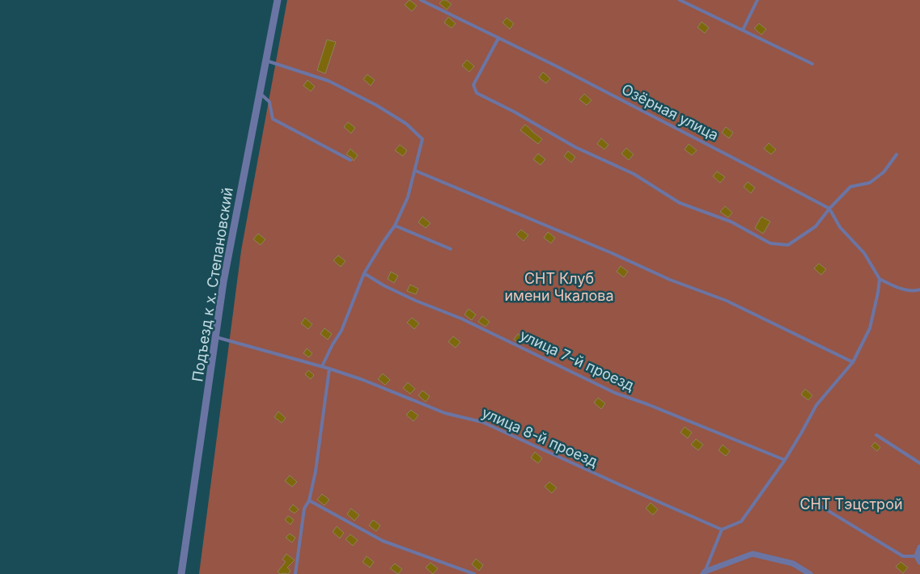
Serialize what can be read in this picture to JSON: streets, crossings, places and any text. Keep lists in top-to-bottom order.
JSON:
{
  "streets": {
    "street": ["Подъезд к х. Степановский"],
    "lane": ["Озёрная улица", "улица 7-й проезд", "улица 8-й проезд"]
  },
  "crossings": [
    ["Подъезд к х. Степановский", "улица 8-й проезд"]
  ],
  "parks": ["СНТ Клуб имени Чкалова", "СНТ Тэцстрой"]
}
